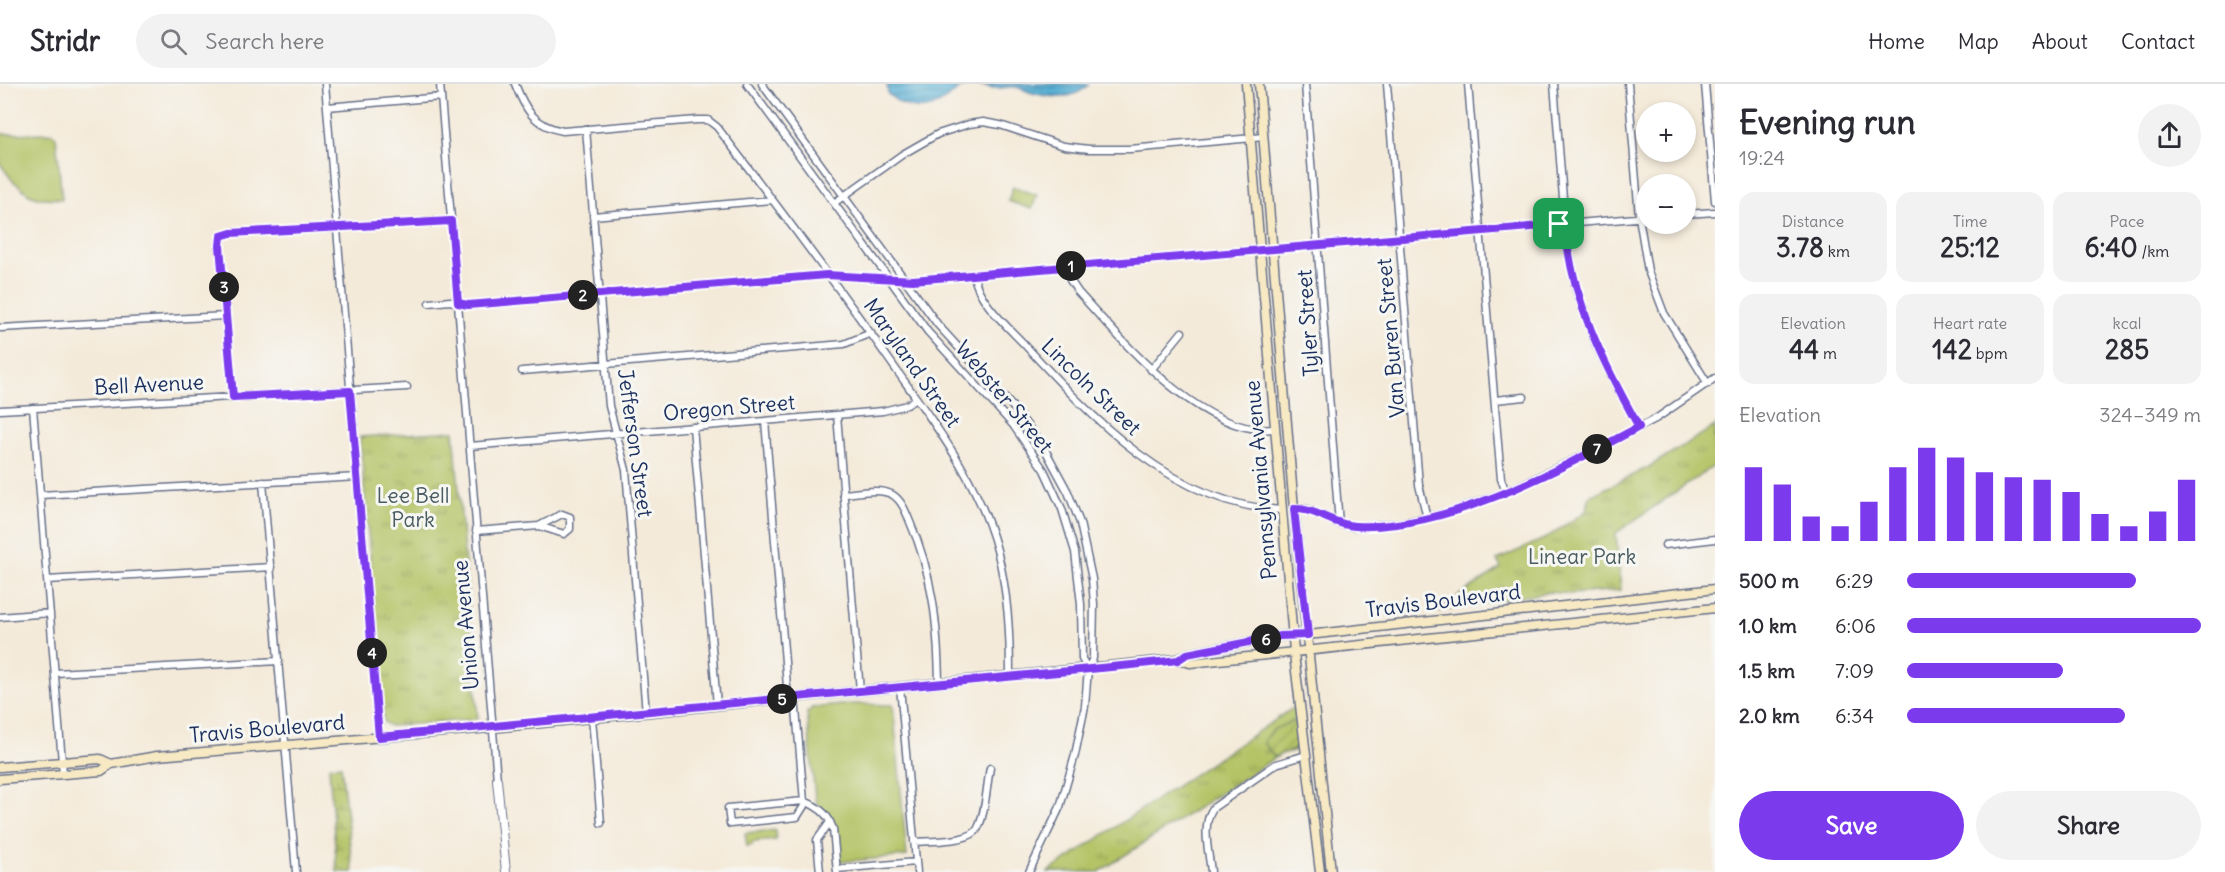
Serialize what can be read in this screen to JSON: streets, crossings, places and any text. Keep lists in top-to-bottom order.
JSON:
{
  "streets": {
    "main road": ["Pennsylvania Avenue", "Travis Boulevard"],
    "street": [
      "Tyler Street",
      "Van Buren Street",
      "Maryland Street",
      "Bell Avenue",
      "Lincoln Street",
      "Webster Street",
      "Oregon Street",
      "Jefferson Street",
      "Union Avenue"
    ]
  },
  "crossings": [
    ["Maryland Street", "Oregon Street"],
    ["Maryland Street", "Jefferson Street"],
    ["Maryland Street", "Travis Boulevard"],
    ["Lincoln Street", "Pennsylvania Avenue"],
    ["Webster Street", "Travis Boulevard"],
    ["Oregon Street", "Jefferson Street"],
    ["Oregon Street", "Union Avenue"],
    ["Jefferson Street", "Travis Boulevard"],
    ["Pennsylvania Avenue", "Travis Boulevard"],
    ["Travis Boulevard", "Union Avenue"]
  ],
  "parks": ["Lee Bell Park", "Linear Park"],
  "page": {
    "header": "Stridr",
    "search": "Search here",
    "nav": [
      "Home",
      "Map",
      "About",
      "Contact"
    ],
    "heading": ["Evening run", "19:24"],
    "map_buttons": ["+", "−"],
    "stats": [
      ["Distance", "3.78 km"],
      ["Time", "25:12"],
      ["Pace", "6:40 /km"],
      ["Elevation", "44 m"],
      ["Heart rate", "142 bpm"],
      ["kcal", "285"]
    ],
    "pins": [
      "1",
      "3",
      "2",
      "7",
      "6",
      "4",
      "5"
    ],
    "chart": ["Elevation", "324–349 m"],
    "list": [
      {
        "name": "500 m",
        "note": "6:29"
      },
      {
        "name": "1.0 km",
        "note": "6:06"
      },
      {
        "name": "1.5 km",
        "note": "7:09"
      },
      {
        "name": "2.0 km",
        "note": "6:34"
      }
    ],
    "buttons": ["Save", "Share"]
  }
}
